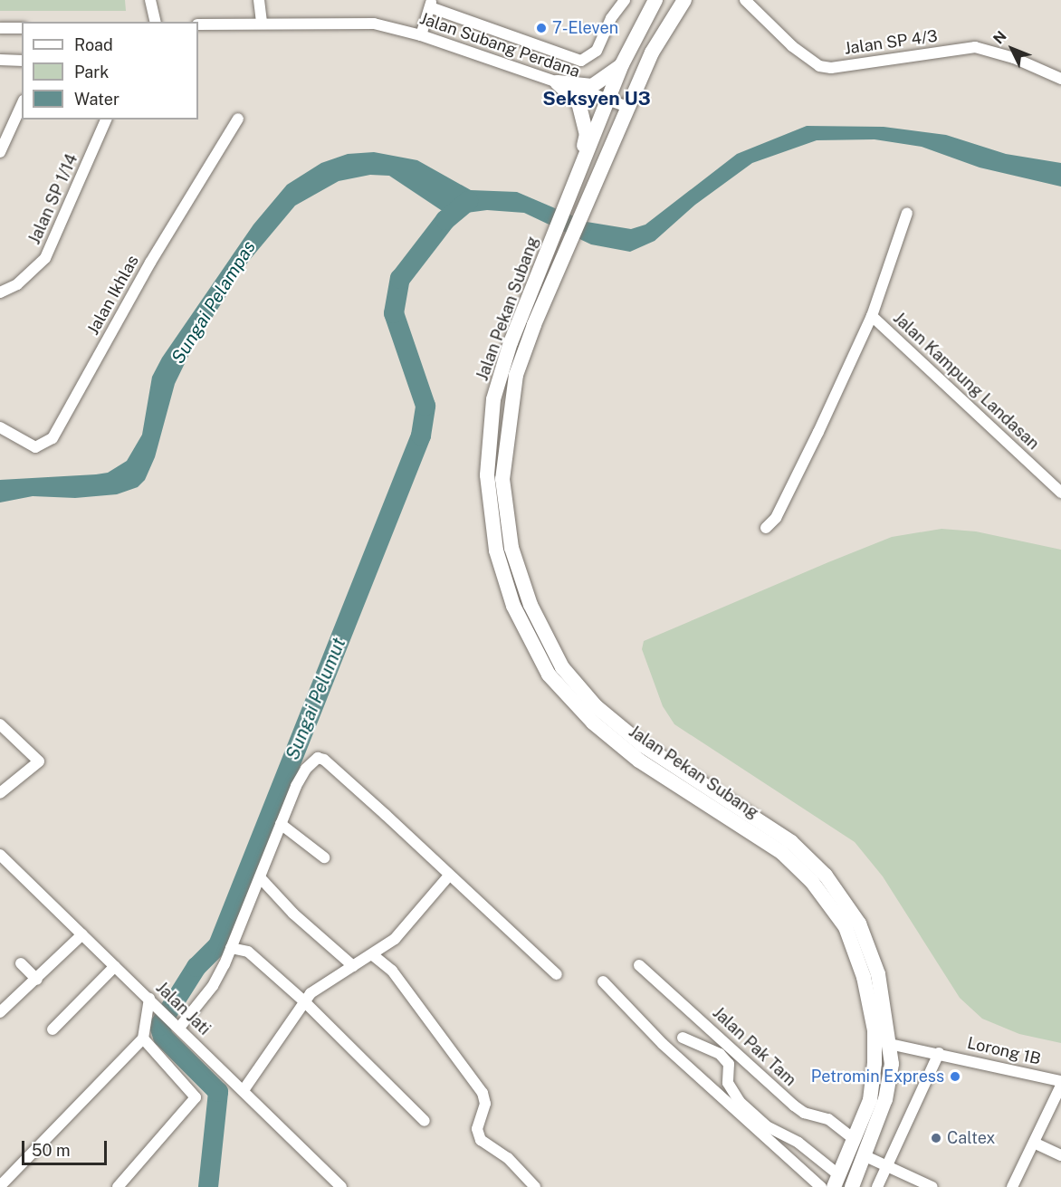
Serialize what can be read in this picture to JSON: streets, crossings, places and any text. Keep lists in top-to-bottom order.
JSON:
{
  "streets": {
    "main road": ["Jalan Pekan Subang"],
    "street": [
      "Jalan SP 4/3",
      "Jalan Subang Perdana",
      "Jalan SP 1/14",
      "Jalan Ikhlas",
      "Jalan Kampung Landasan",
      "Jalan Jati",
      "Jalan Pak Tam",
      "Lorong 1B"
    ]
  },
  "crossings": [
    ["Jalan Subang Perdana", "Jalan Pekan Subang"],
    ["Jalan Pekan Subang", "Jalan Pak Tam"],
    ["Jalan Pekan Subang", "Lorong 1B"]
  ],
  "districts": ["Seksyen U3"],
  "water": ["Sungai Pelampas", "Sungai Pelumut"],
  "places": ["7-Eleven", "Petromin Express", "Caltex"],
  "legend": ["Road", "Park", "Water"],
  "scale_bar": "50 m",
  "north": "top left"
}
